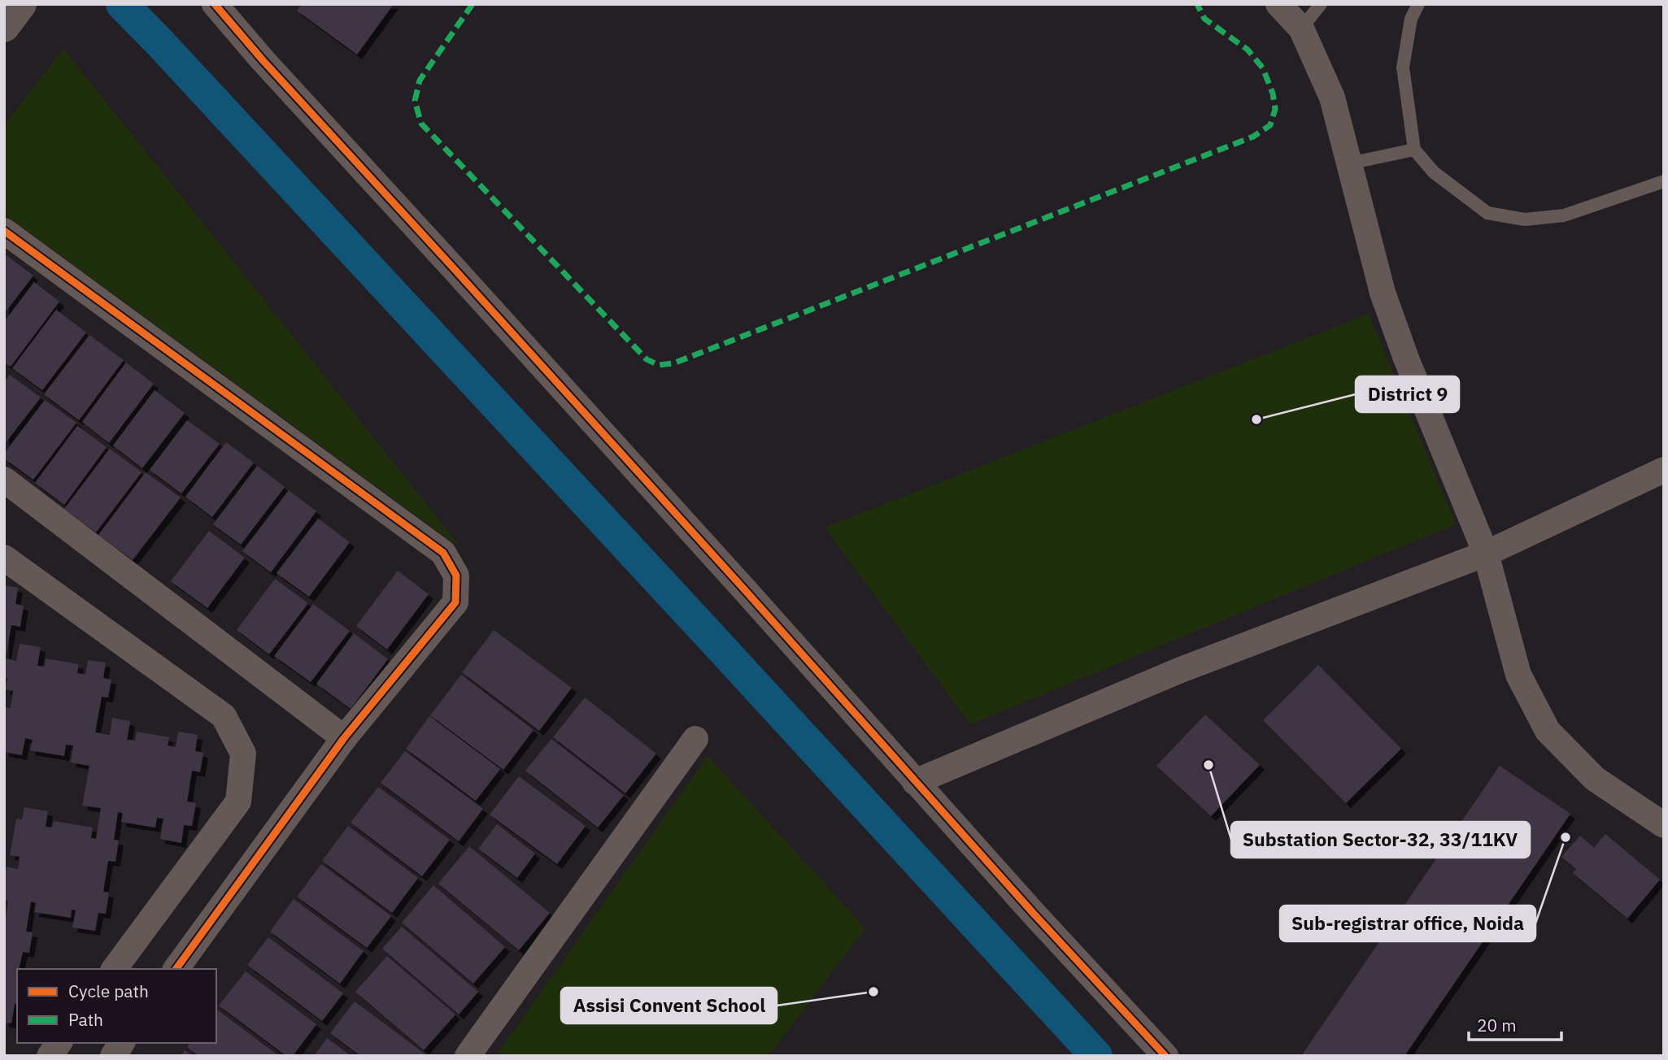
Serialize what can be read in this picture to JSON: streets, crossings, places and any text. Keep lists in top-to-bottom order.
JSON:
{
  "places": [
    "District 9",
    "Substation Sector-32, 33/11KV",
    "Sub-registrar office, Noida",
    "Assisi Convent School"
  ],
  "legend": ["Cycle path", "Path"],
  "scale_bar": "20 m"
}
